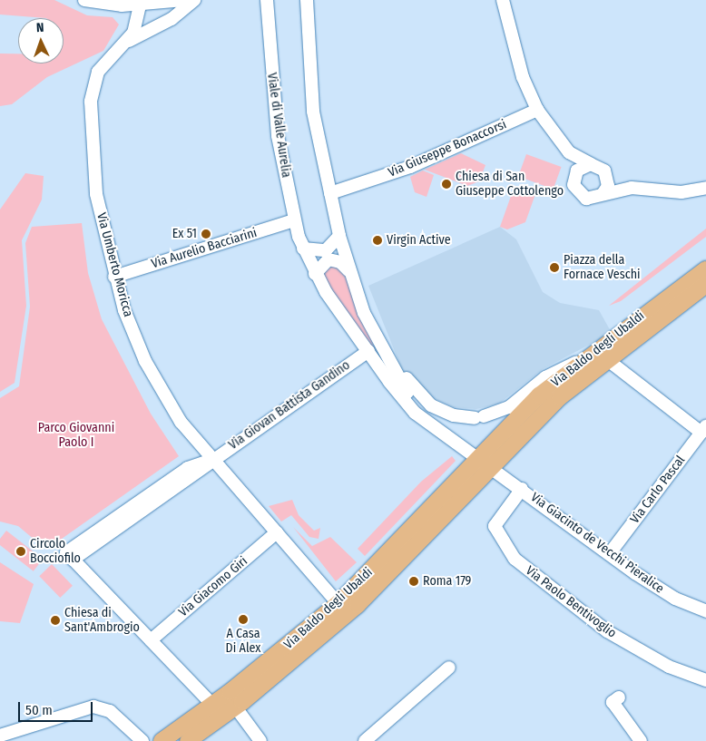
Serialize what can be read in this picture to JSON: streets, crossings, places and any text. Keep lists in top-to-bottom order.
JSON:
{
  "streets": {
    "main road": ["Via Baldo degli Ubaldi"],
    "street": [
      "Viale di Valle Aurelia",
      "Via Giuseppe Bonaccorsi",
      "Via Aurelio Bacciarini",
      "Via Umberto Moricca",
      "Via Giovan Battista Gandino",
      "Via Carlo Pascal",
      "Via Giacinto de Vecchi Pieralice",
      "Via Giacomo Giri",
      "Via Paolo Bentivoglio"
    ]
  },
  "crossings": [
    ["Viale di Valle Aurelia", "Via Giuseppe Bonaccorsi"],
    ["Viale di Valle Aurelia", "Via Aurelio Bacciarini"],
    ["Viale di Valle Aurelia", "Via Baldo degli Ubaldi"],
    ["Viale di Valle Aurelia", "Via Giovan Battista Gandino"],
    ["Via Aurelio Bacciarini", "Via Umberto Moricca"],
    ["Via Umberto Moricca", "Via Baldo degli Ubaldi"],
    ["Via Umberto Moricca", "Via Giovan Battista Gandino"],
    ["Via Umberto Moricca", "Via Giacomo Giri"],
    ["Via Baldo degli Ubaldi", "Via Giacinto de Vecchi Pieralice"],
    ["Via Giovan Battista Gandino", "Via Giacomo Giri"],
    ["Via Carlo Pascal", "Via Giacinto de Vecchi Pieralice"],
    ["Via Giacinto de Vecchi Pieralice", "Via Paolo Bentivoglio"]
  ],
  "parks": ["Parco Giovanni Paolo I"],
  "places": [
    "Chiesa di San Giuseppe Cottolengo",
    "Ex 51",
    "Virgin Active",
    "Piazza della Fornace Veschi",
    "Circolo Bocciofilo",
    "Roma 179",
    "A Casa Di Alex",
    "Chiesa di Sant'Ambrogio"
  ],
  "scale_bar": "50 m",
  "north": "top"
}
